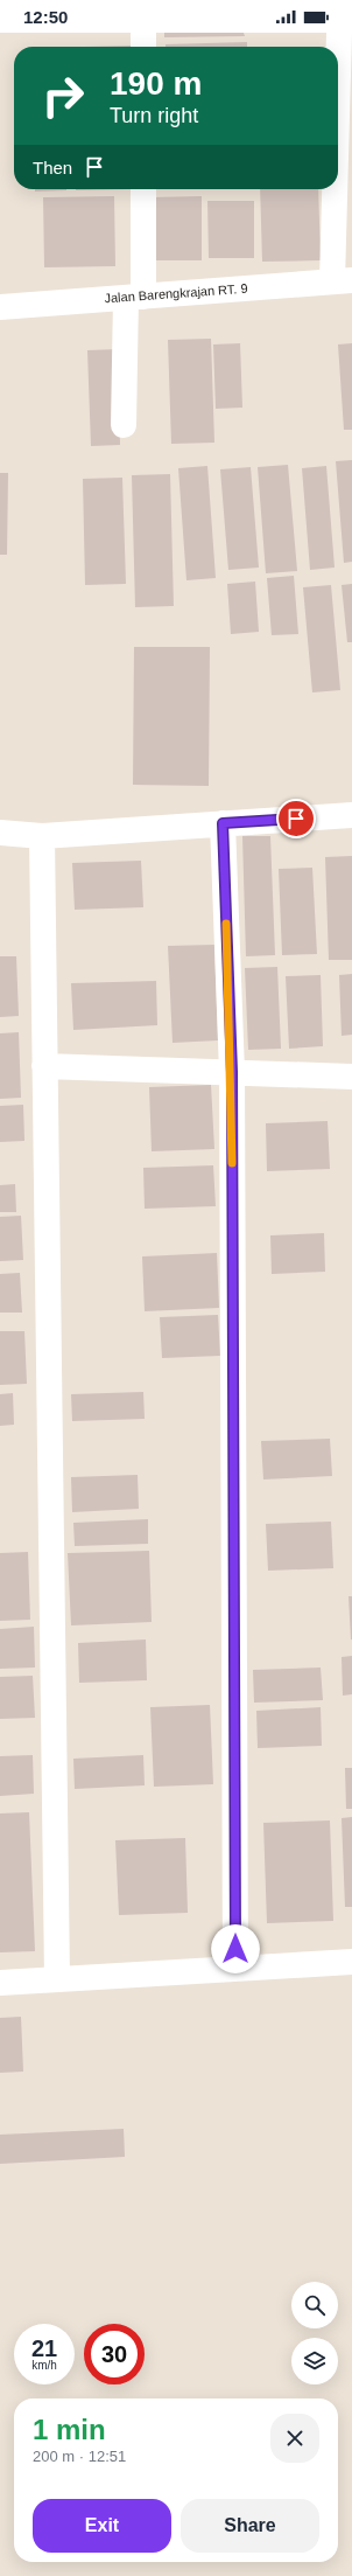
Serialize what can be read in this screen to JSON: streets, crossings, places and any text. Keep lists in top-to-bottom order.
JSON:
{
  "streets": {
    "street": ["Jalan Barengkrajan RT. 9"]
  },
  "page": {
    "status": "12:50",
    "turn": ["190 m", "Turn right"],
    "then": "Then",
    "speed": "21 km/h",
    "limit": "30",
    "heading": ["1 min", "200 m · 12:51"],
    "buttons": ["Exit", "Share"]
  }
}
